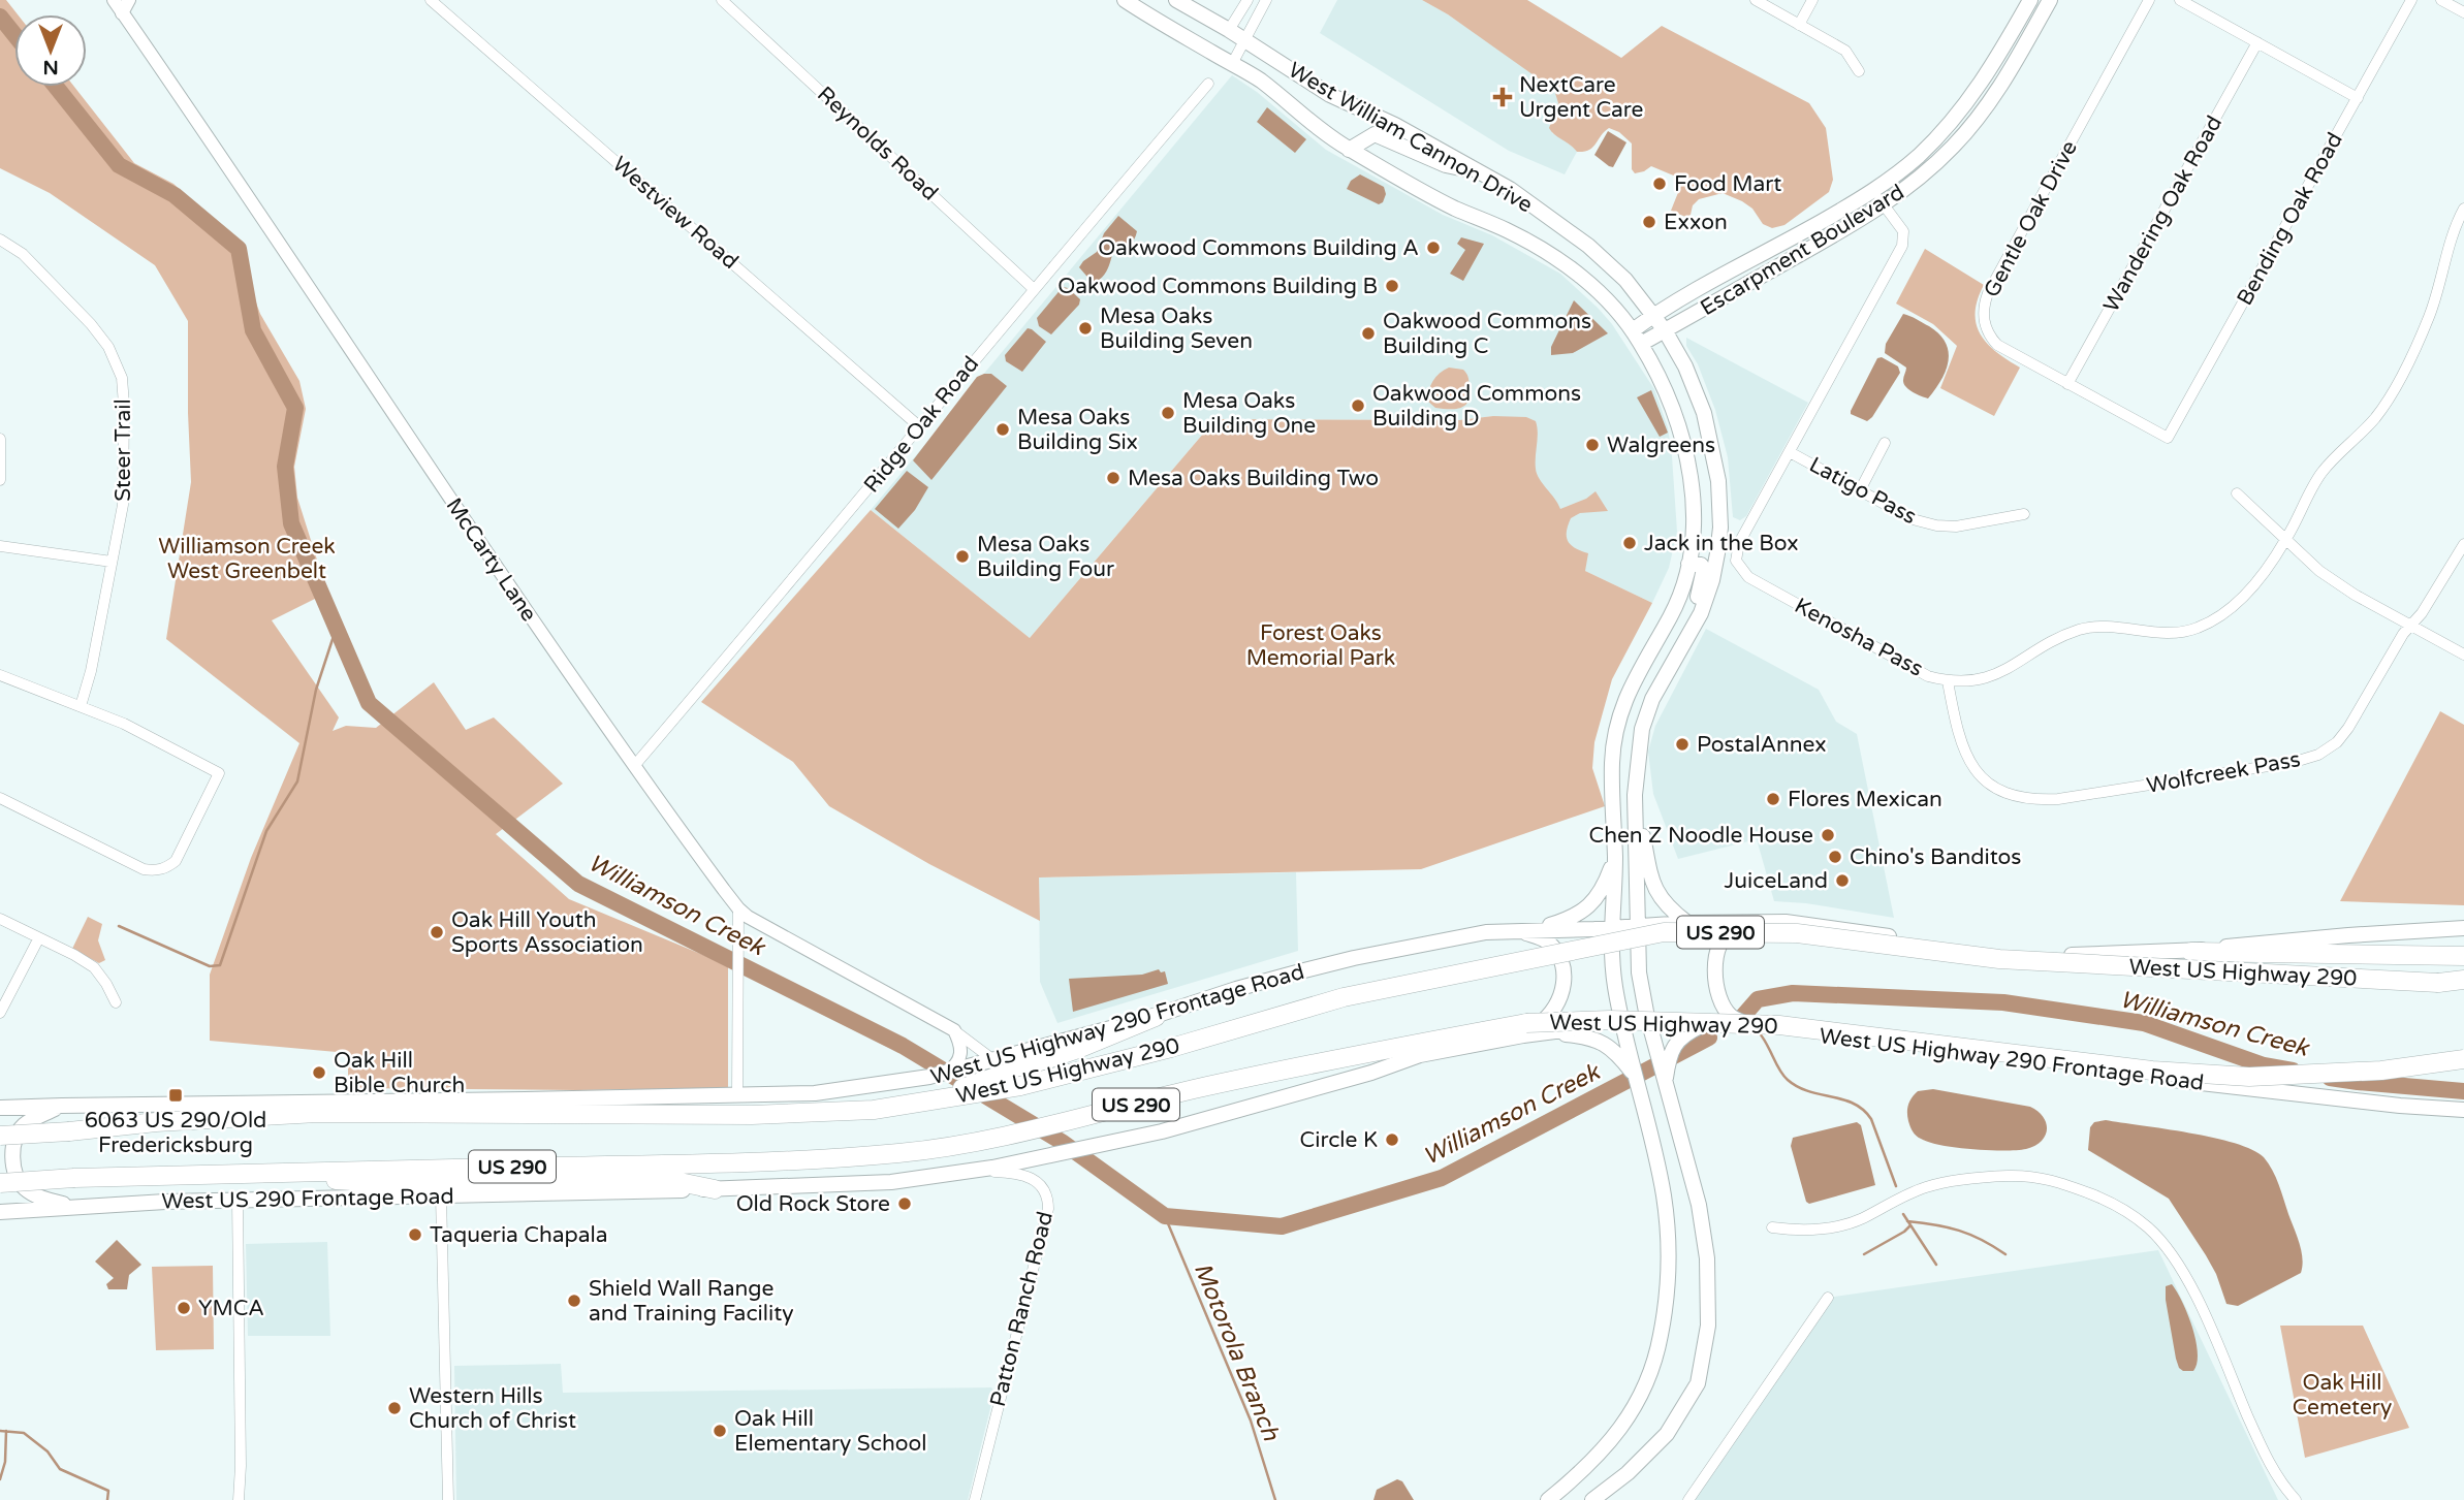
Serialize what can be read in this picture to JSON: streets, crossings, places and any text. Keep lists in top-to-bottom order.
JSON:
{
  "streets": {
    "highway": ["US 290", "West US Highway 290"],
    "main road": [
      "West William Cannon Drive",
      "Escarpment Boulevard",
      "West US Highway 290 Frontage Road",
      "West US 290 Frontage Road"
    ],
    "street": [
      "Reynolds Road",
      "Westview Road",
      "Wandering Oak Road",
      "Gentle Oak Drive",
      "Bending Oak Road",
      "Ridge Oak Road",
      "Steer Trail",
      "Latigo Pass",
      "McCarty Lane",
      "Kenosha Pass",
      "Wolfcreek Pass",
      "Patton Ranch Road"
    ]
  },
  "crossings": [
    ["West William Cannon Drive", "Escarpment Boulevard"],
    ["West William Cannon Drive", "West US Highway 290 Frontage Road"],
    ["Reynolds Road", "Ridge Oak Road"],
    ["Westview Road", "Ridge Oak Road"],
    ["Wandering Oak Road", "Gentle Oak Drive"],
    ["Gentle Oak Drive", "Bending Oak Road"],
    ["Escarpment Boulevard", "Kenosha Pass"],
    ["Ridge Oak Road", "McCarty Lane"],
    ["Latigo Pass", "Kenosha Pass"],
    ["McCarty Lane", "West US Highway 290 Frontage Road"],
    ["Kenosha Pass", "Wolfcreek Pass"],
    ["US 290", "West US Highway 290"],
    ["West US Highway 290", "West US Highway 290 Frontage Road"],
    ["West US Highway 290 Frontage Road", "West US 290 Frontage Road"],
    ["West US Highway 290 Frontage Road", "Patton Ranch Road"],
    ["West US 290 Frontage Road", "Patton Ranch Road"]
  ],
  "water": ["Williamson Creek", "Motorola Branch"],
  "parks": ["Williamson Creek West Greenbelt", "Forest Oaks Memorial Park", "Oak Hill Cemetery"],
  "places": {
    "health": ["NextCare Urgent Care"],
    "other": [
      "Food Mart",
      "Exxon",
      "Oakwood Commons Building A",
      "Oakwood Commons Building B",
      "Mesa Oaks Building Seven",
      "Oakwood Commons Building C",
      "Oakwood Commons Building D",
      "Mesa Oaks Building One",
      "Mesa Oaks Building Six",
      "Walgreens",
      "Mesa Oaks Building Two",
      "Jack in the Box",
      "Mesa Oaks Building Four",
      "PostalAnnex",
      "Flores Mexican",
      "Chen Z Noodle House",
      "Chino's Banditos",
      "JuiceLand",
      "Oak Hill Youth Sports Association",
      "Oak Hill Bible Church",
      "Circle K",
      "Old Rock Store",
      "Taqueria Chapala",
      "Shield Wall Range and Training Facility",
      "YMCA",
      "Western Hills Church of Christ",
      "Oak Hill Elementary School"
    ],
    "transit": ["6063 US 290/Old Fredericksburg"]
  },
  "north": "bottom"
}
